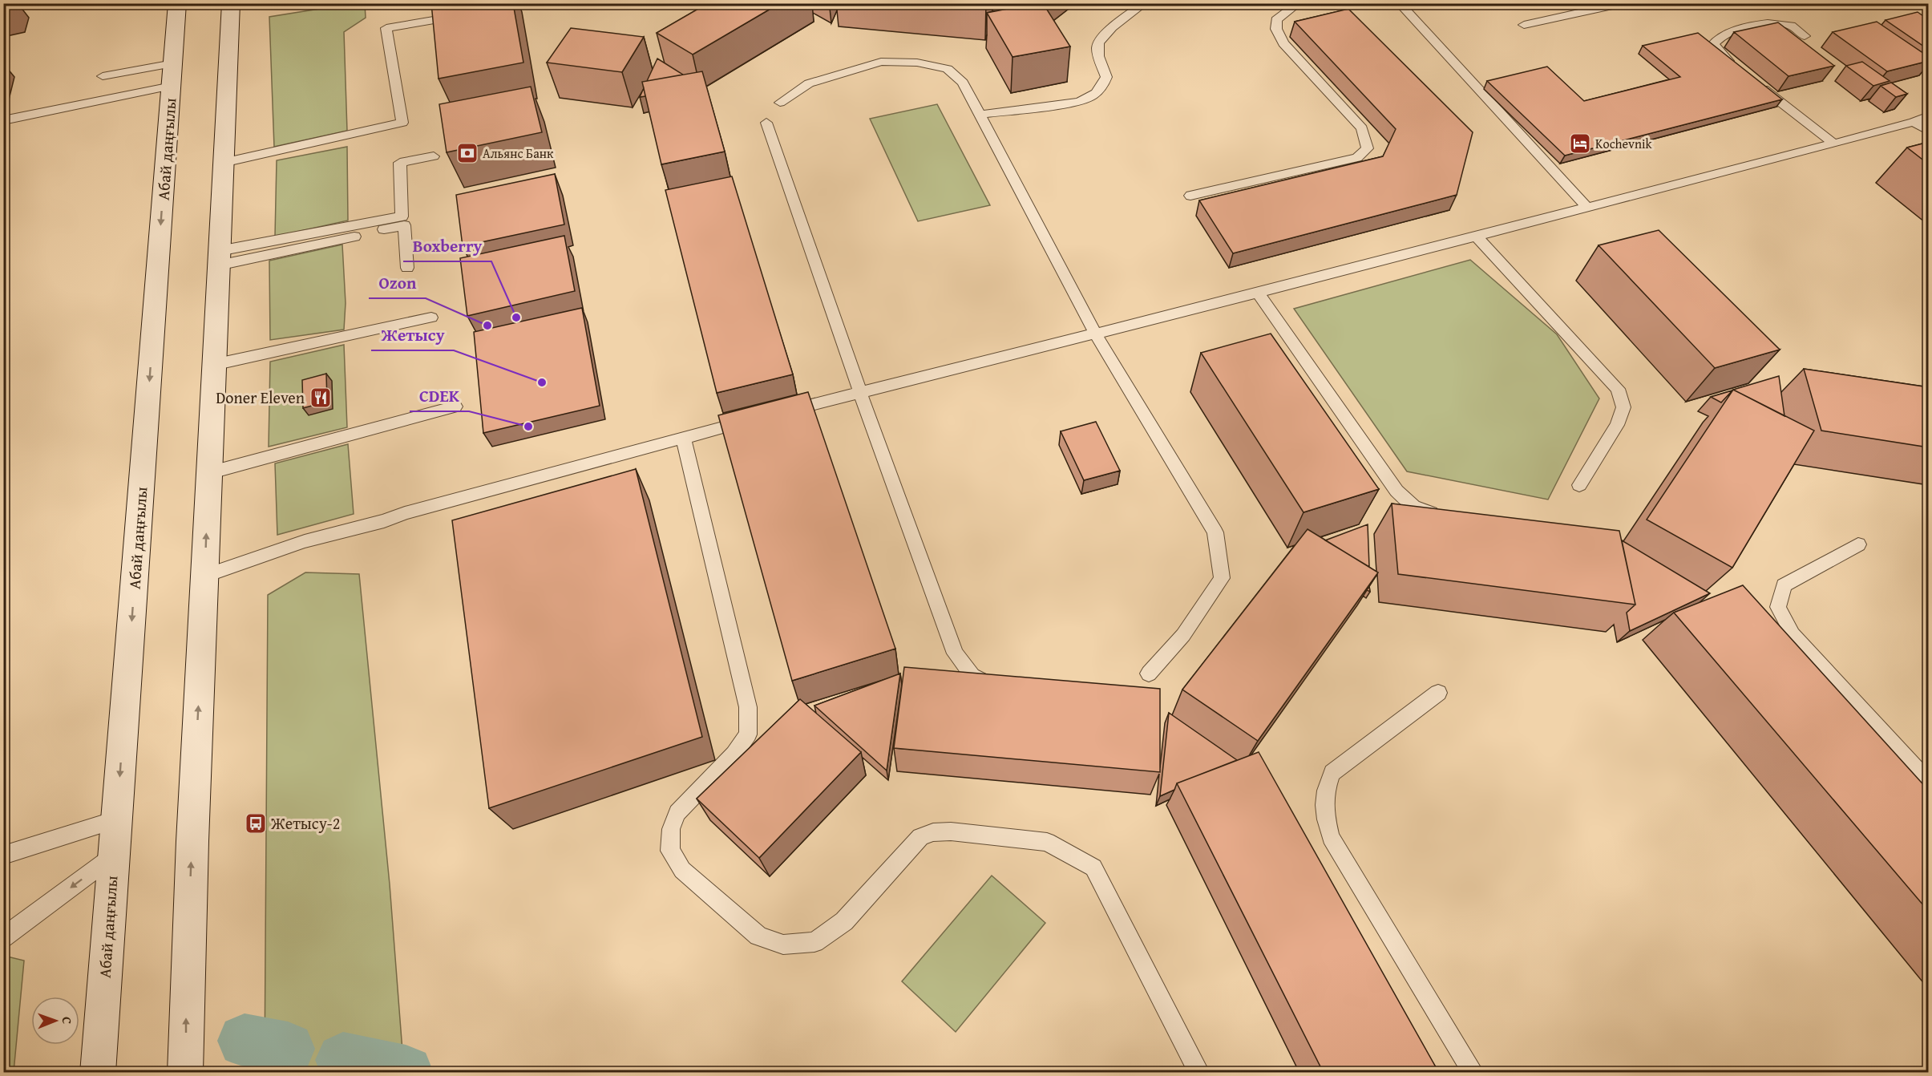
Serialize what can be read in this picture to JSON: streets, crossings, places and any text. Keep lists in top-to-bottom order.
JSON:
{
  "streets": {
    "main road": ["Абай даңғылы"]
  },
  "places": {
    "hotel": ["Kochevnik"],
    "bank": ["Альянс Банк"],
    "other": [
      "Boxberry",
      "Ozon",
      "Жетысу",
      "CDEK"
    ],
    "restaurant": ["Doner Eleven"],
    "bus stop": ["Жетысу-2"]
  },
  "north": "right"
}
